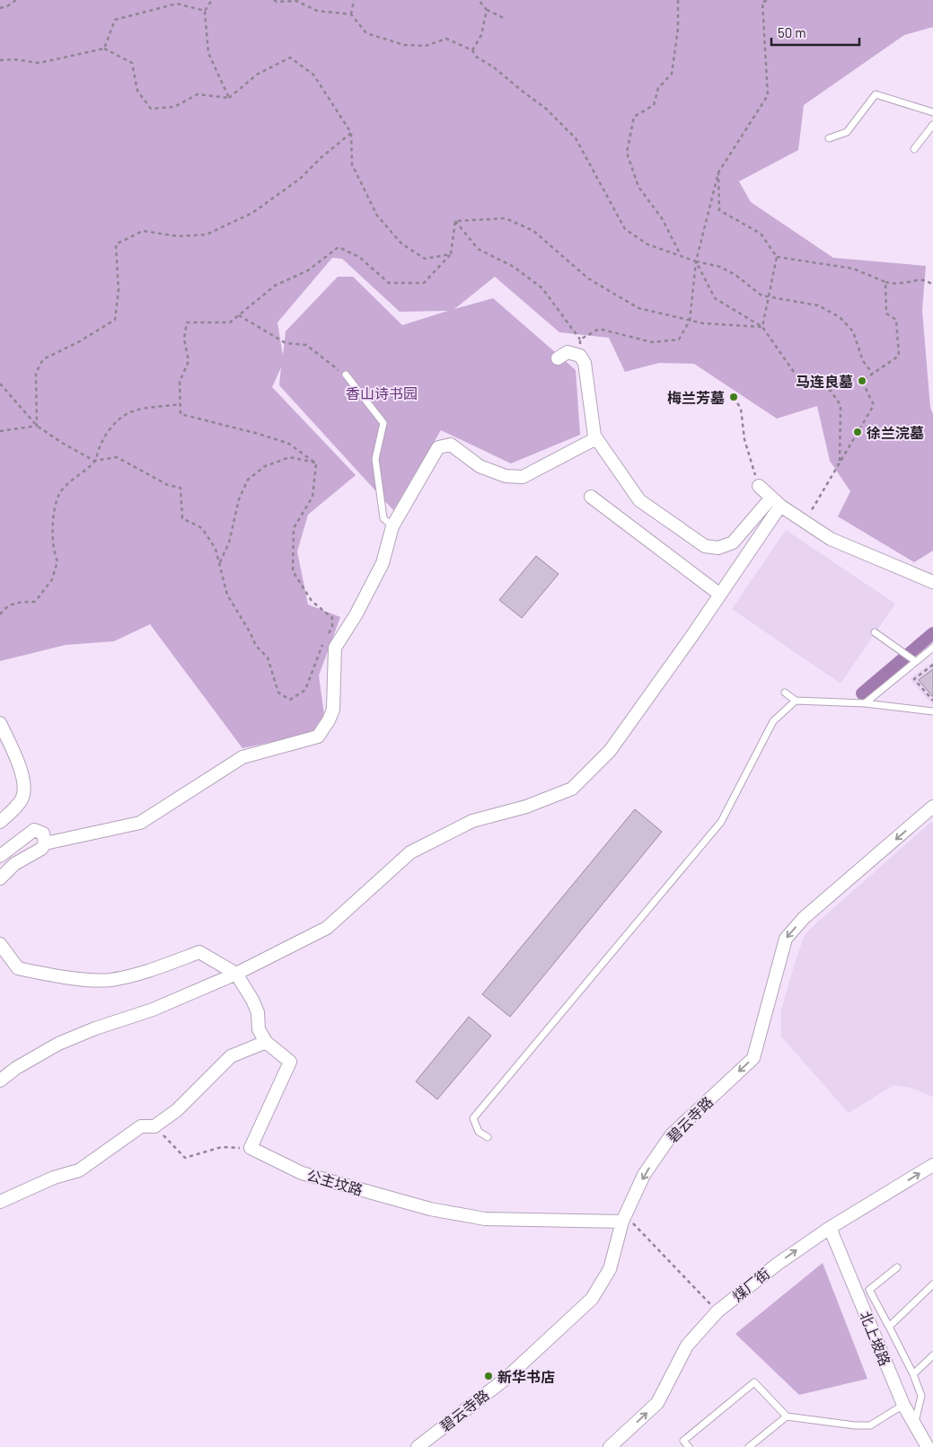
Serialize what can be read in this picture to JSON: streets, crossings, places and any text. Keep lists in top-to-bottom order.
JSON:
{
  "streets": {
    "street": [
      "碧云寺路",
      "公主坟路",
      "煤厂街",
      "北上坡路"
    ]
  },
  "crossings": [
    ["碧云寺路", "公主坟路"],
    ["煤厂街", "北上坡路"]
  ],
  "one_way": ["碧云寺路", "煤厂街"],
  "parks": ["香山诗书园"],
  "places": [
    "马连良墓",
    "梅兰芳墓",
    "徐兰浣墓",
    "新华书店"
  ],
  "scale_bar": "50 m"
}
